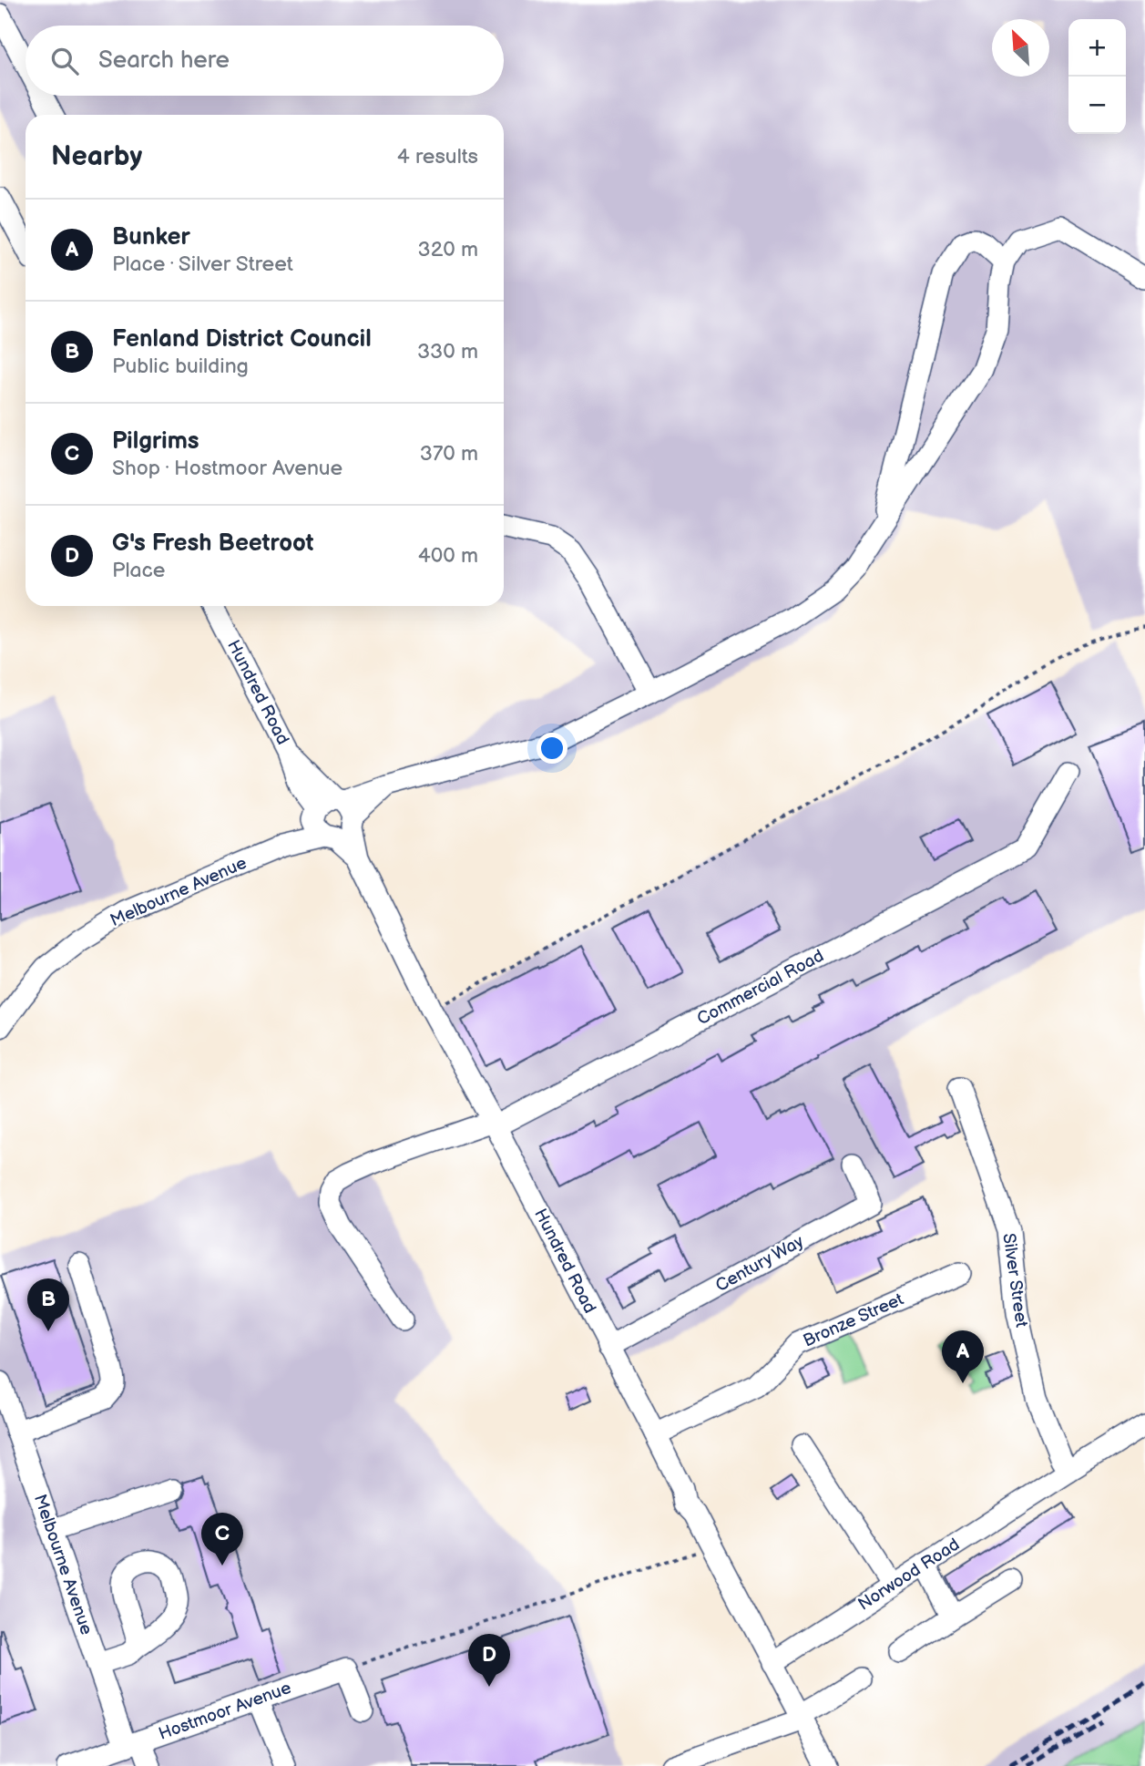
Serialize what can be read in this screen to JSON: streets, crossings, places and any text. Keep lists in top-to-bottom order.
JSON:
{
  "streets": {
    "street": [
      "Hundred Road",
      "Melbourne Avenue",
      "Commercial Road",
      "Century Way",
      "Silver Street",
      "Bronze Street",
      "Norwood Road",
      "Hostmoor Avenue"
    ]
  },
  "crossings": [
    ["Hundred Road", "Melbourne Avenue"],
    ["Hundred Road", "Commercial Road"],
    ["Hundred Road", "Century Way"],
    ["Hundred Road", "Bronze Street"],
    ["Hundred Road", "Norwood Road"],
    ["Melbourne Avenue", "Hostmoor Avenue"],
    ["Silver Street", "Norwood Road"]
  ],
  "north": "top left",
  "page": {
    "map_buttons": ["+", "−"],
    "search": "Search here",
    "heading": ["Nearby", "4 results"],
    "list": [
      {
        "mark": "A",
        "name": "Bunker",
        "note": "Place · Silver Street",
        "value": "320 m"
      },
      {
        "mark": "B",
        "name": "Fenland District Council",
        "note": "Public building",
        "value": "330 m"
      },
      {
        "mark": "C",
        "name": "Pilgrims",
        "note": "Shop · Hostmoor Avenue",
        "value": "370 m"
      },
      {
        "mark": "D",
        "name": "G's Fresh Beetroot",
        "note": "Place",
        "value": "400 m"
      }
    ],
    "pins": [
      "B",
      "A",
      "C",
      "D"
    ]
  }
}
